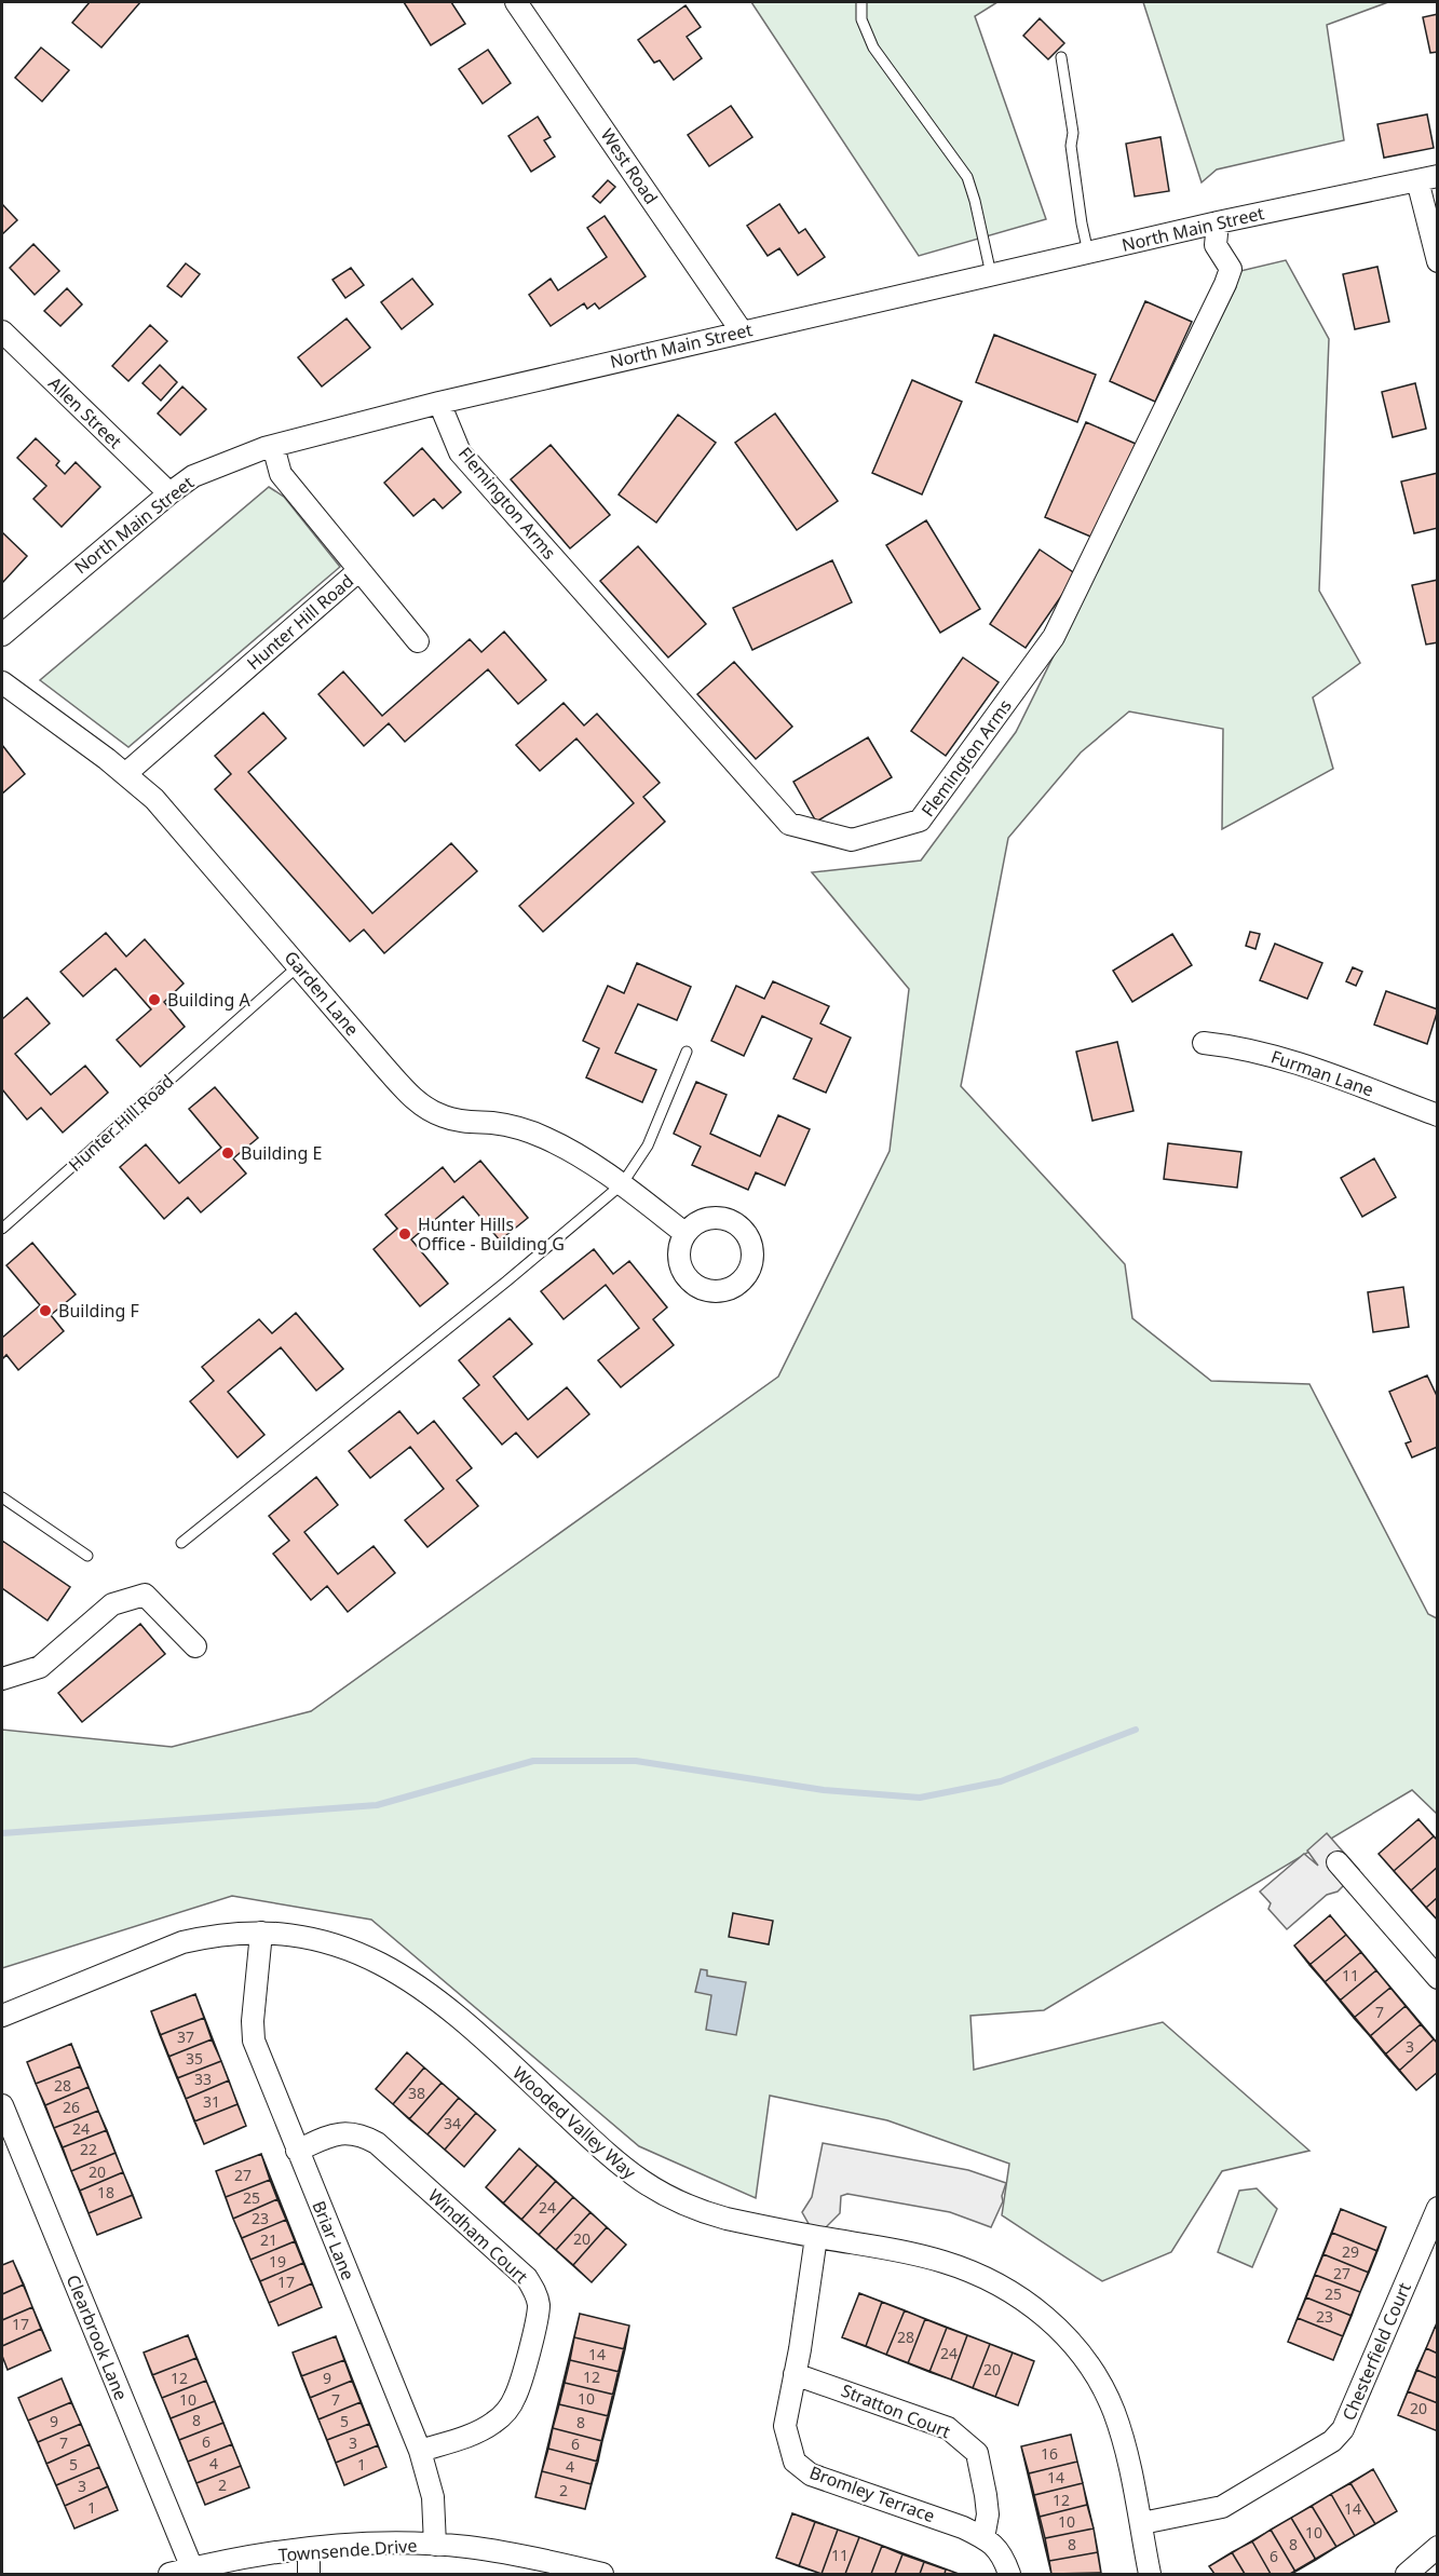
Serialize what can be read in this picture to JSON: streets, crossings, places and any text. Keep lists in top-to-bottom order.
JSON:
{
  "streets": {
    "street": [
      "West Road",
      "North Main Street",
      "Allen Street",
      "Flemington Arms",
      "Hunter Hill Road",
      "Garden Lane",
      "Furman Lane",
      "Wooded Valley Way",
      "Windham Court",
      "Briar Lane",
      "Clearbrook Lane",
      "Chesterfield Court",
      "Stratton Court",
      "Bromley Terrace",
      "Townsende Drive"
    ]
  },
  "crossings": [
    ["West Road", "North Main Street"],
    ["North Main Street", "Allen Street"],
    ["North Main Street", "Flemington Arms"],
    ["North Main Street", "Hunter Hill Road"],
    ["Hunter Hill Road", "Garden Lane"],
    ["Wooded Valley Way", "Briar Lane"],
    ["Wooded Valley Way", "Chesterfield Court"],
    ["Wooded Valley Way", "Bromley Terrace"],
    ["Windham Court", "Briar Lane"],
    ["Briar Lane", "Townsende Drive"],
    ["Clearbrook Lane", "Townsende Drive"],
    ["Stratton Court", "Bromley Terrace"]
  ],
  "places": [
    "Building A",
    "Building E",
    "Hunter Hills Office - Building G",
    "Building F"
  ],
  "house_numbers": [
    "11",
    "7",
    "37",
    "3",
    "35",
    "33",
    "28",
    "38",
    "31",
    "26",
    "34",
    "24",
    "22",
    "20",
    "27",
    "18",
    "25",
    "24",
    "23",
    "20",
    "21",
    "29",
    "19",
    "27",
    "17",
    "25",
    "23",
    "17",
    "28",
    "24",
    "14",
    "20",
    "12",
    "12",
    "9",
    "10",
    "10",
    "7",
    "20",
    "8",
    "9",
    "5",
    "8",
    "6",
    "7",
    "3",
    "6",
    "16",
    "4",
    "5",
    "1",
    "4",
    "14",
    "2",
    "3",
    "2",
    "12",
    "1",
    "14",
    "10",
    "10",
    "8",
    "8",
    "11",
    "6"
  ]
}
